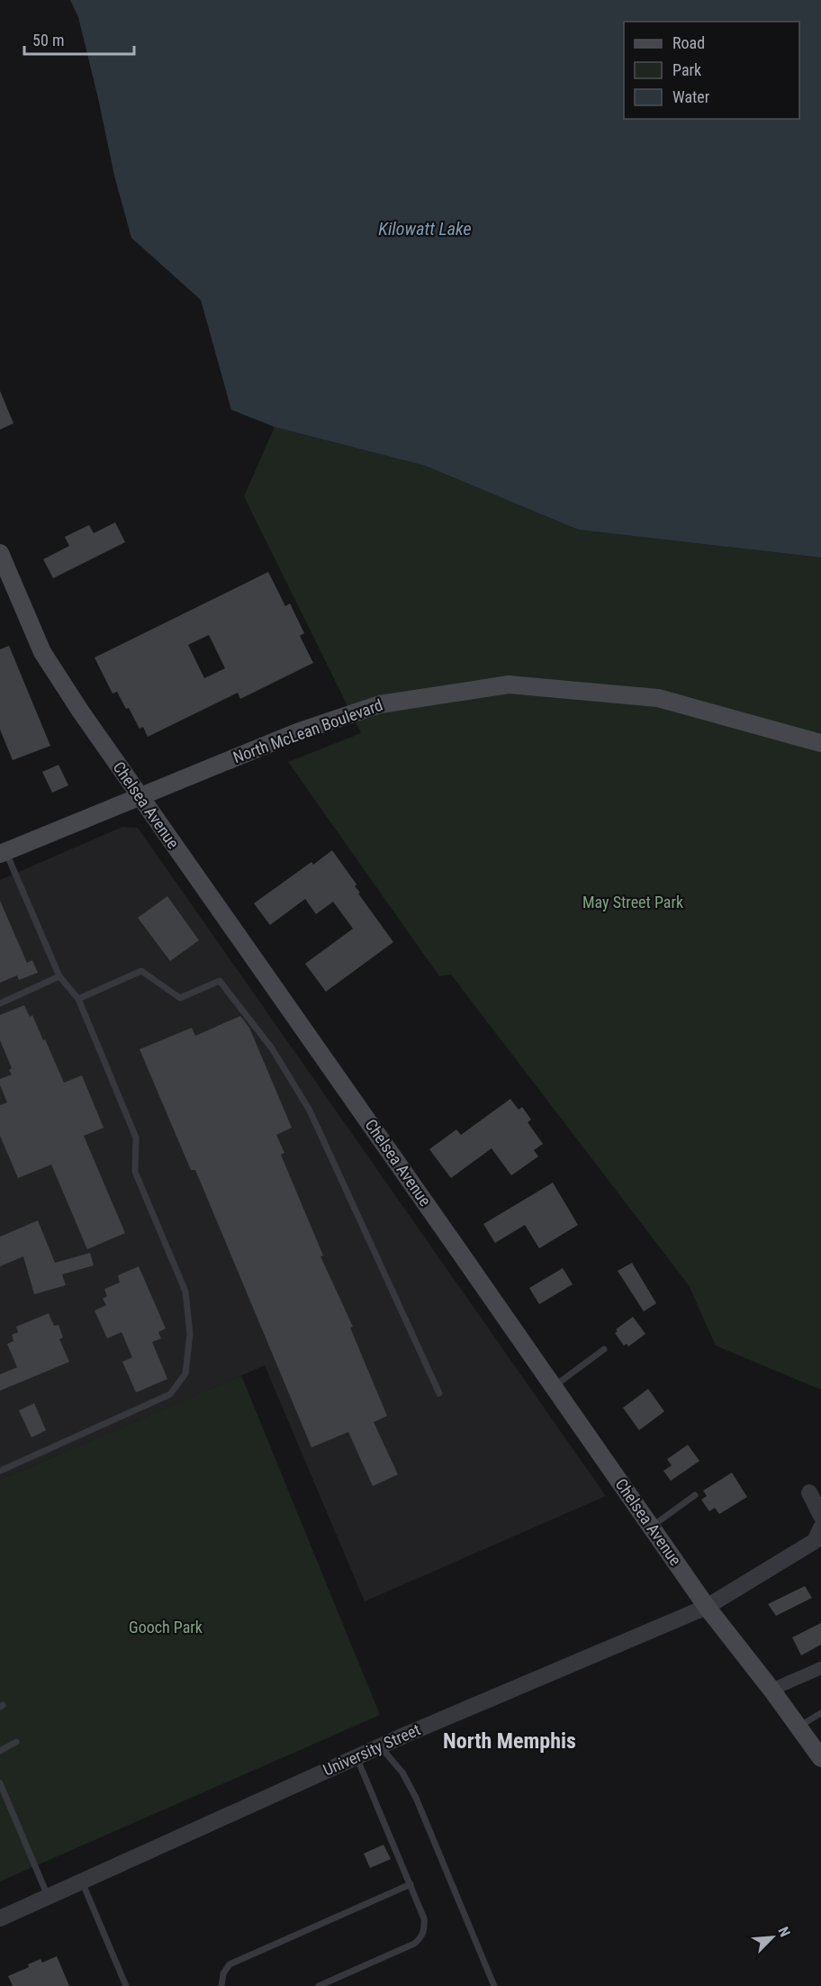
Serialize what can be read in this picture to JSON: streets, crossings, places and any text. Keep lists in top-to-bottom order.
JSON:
{
  "streets": {
    "main road": ["North McLean Boulevard", "Chelsea Avenue"],
    "street": ["University Street"]
  },
  "crossings": [
    ["North McLean Boulevard", "Chelsea Avenue"],
    ["Chelsea Avenue", "University Street"]
  ],
  "districts": ["North Memphis"],
  "water": ["Kilowatt Lake"],
  "parks": ["May Street Park", "Gooch Park"],
  "legend": ["Road", "Park", "Water"],
  "scale_bar": "50 m",
  "north": "top right"
}
